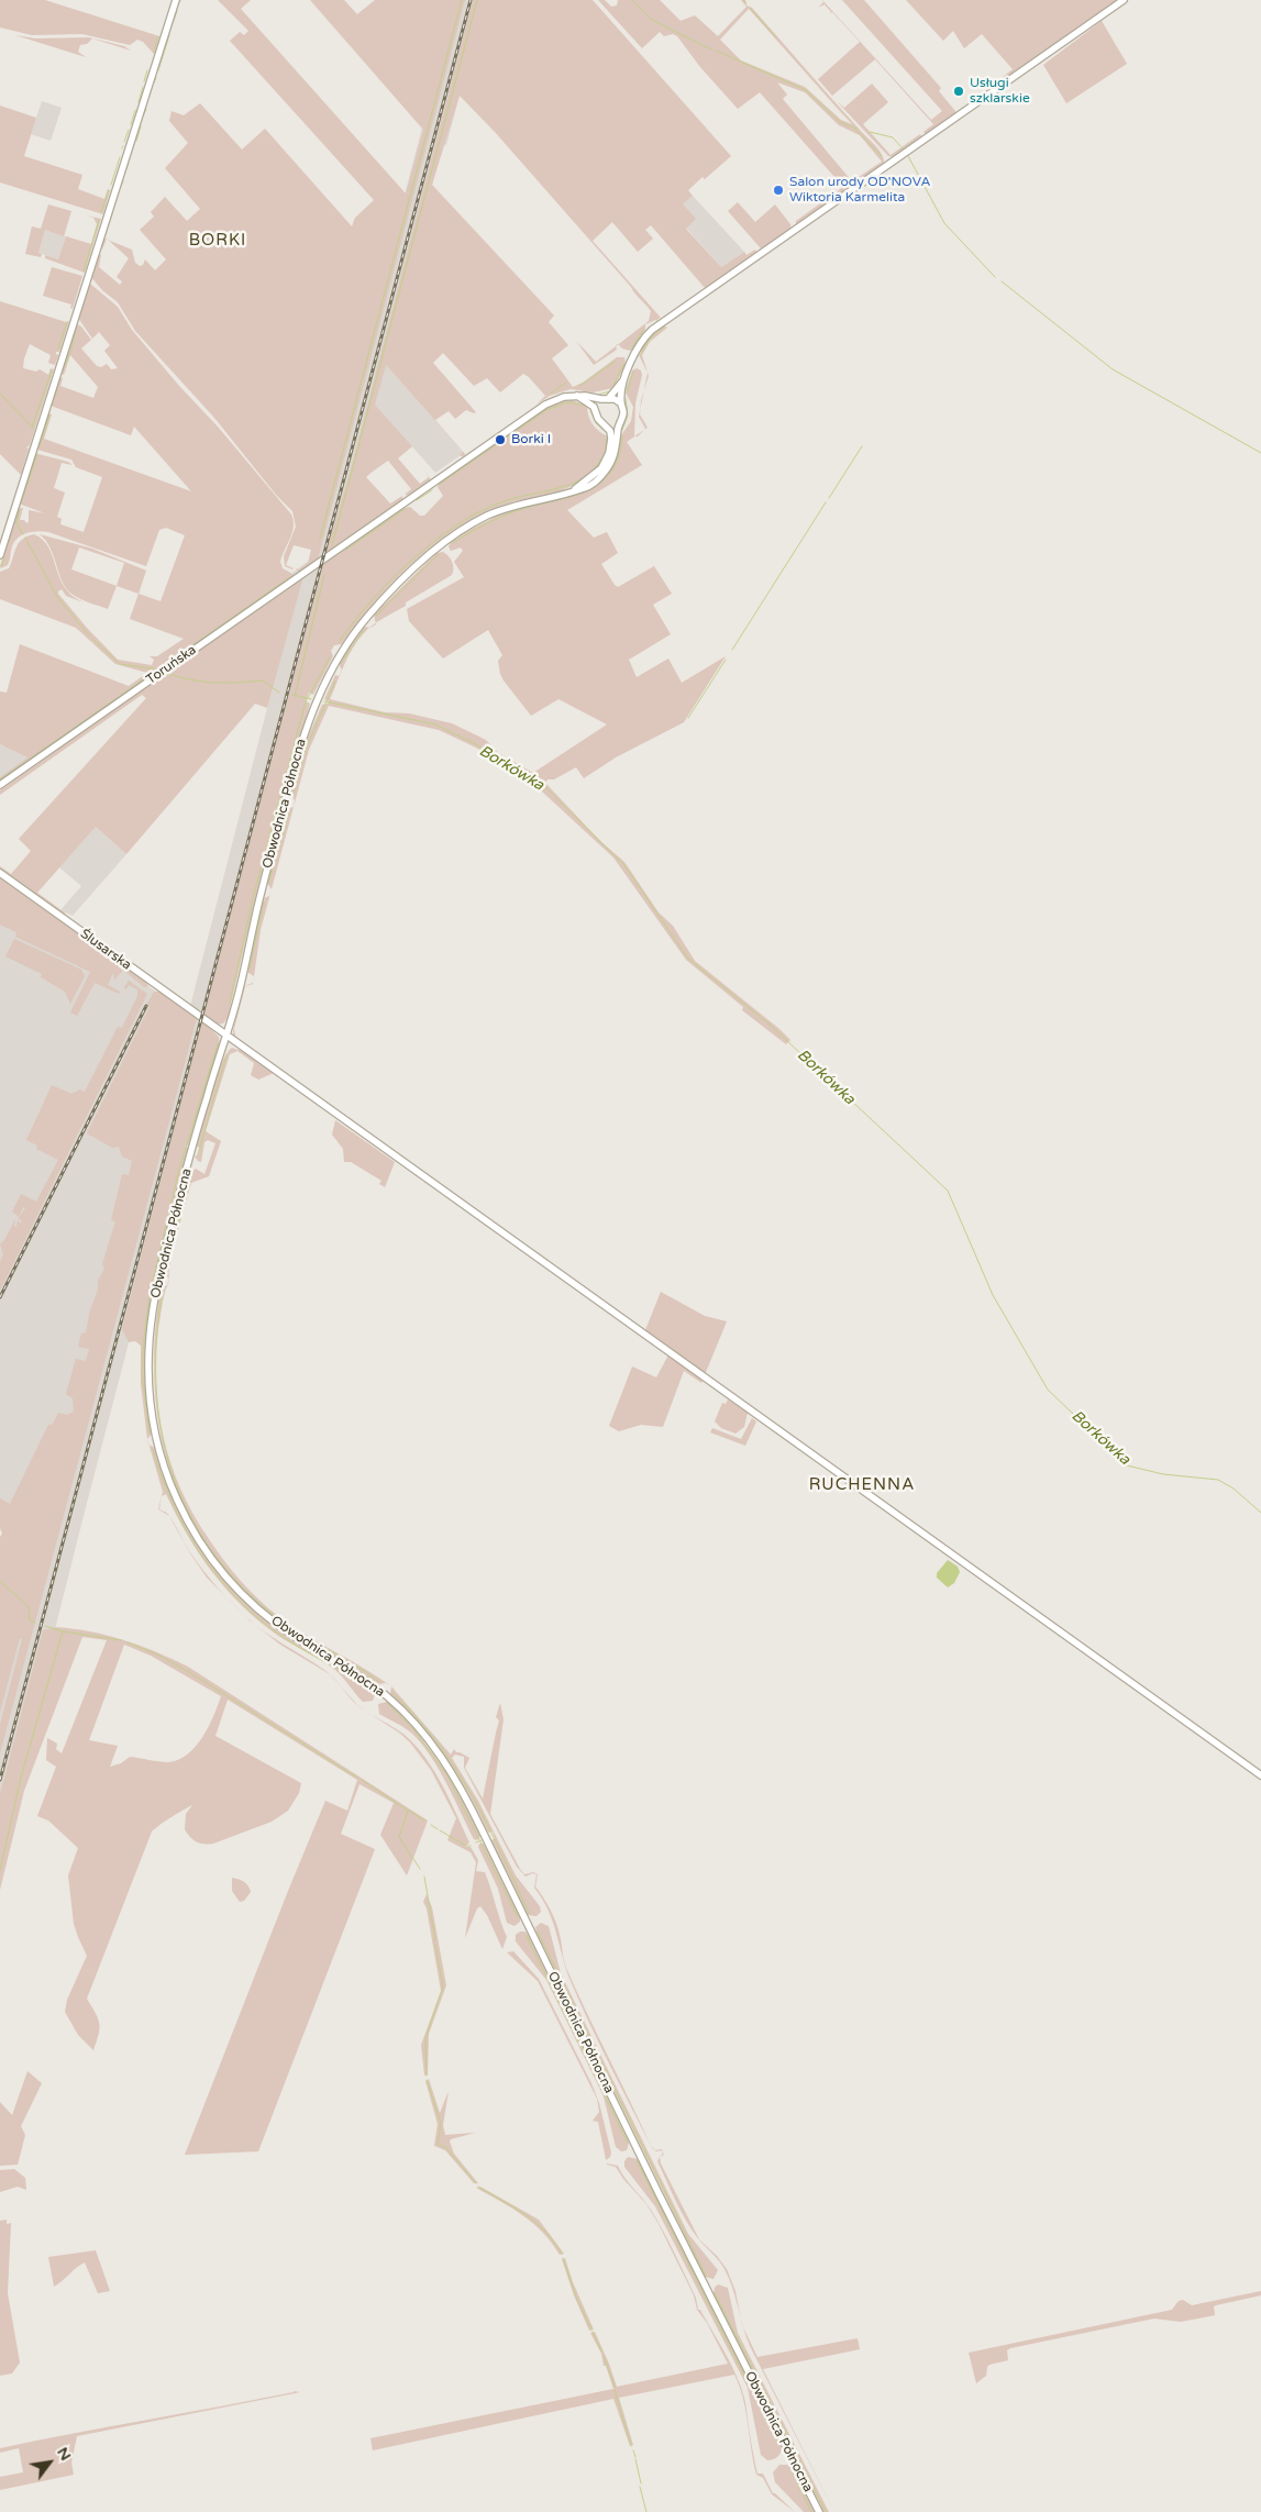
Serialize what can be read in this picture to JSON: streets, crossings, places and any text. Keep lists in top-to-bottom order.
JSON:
{
  "streets": {
    "street": ["Toruńska", "Obwodnica Północna", "Ślusarska"]
  },
  "crossings": [
    ["Toruńska", "Obwodnica Północna"],
    ["Obwodnica Północna", "Ślusarska"]
  ],
  "districts": ["BORKI", "RUCHENNA"],
  "water": ["Borkówka"],
  "places": ["Usługi szklarskie", "Salon urody OD'NOVA Wiktoria Karmelita", "Borki I"],
  "north": "top right"
}
